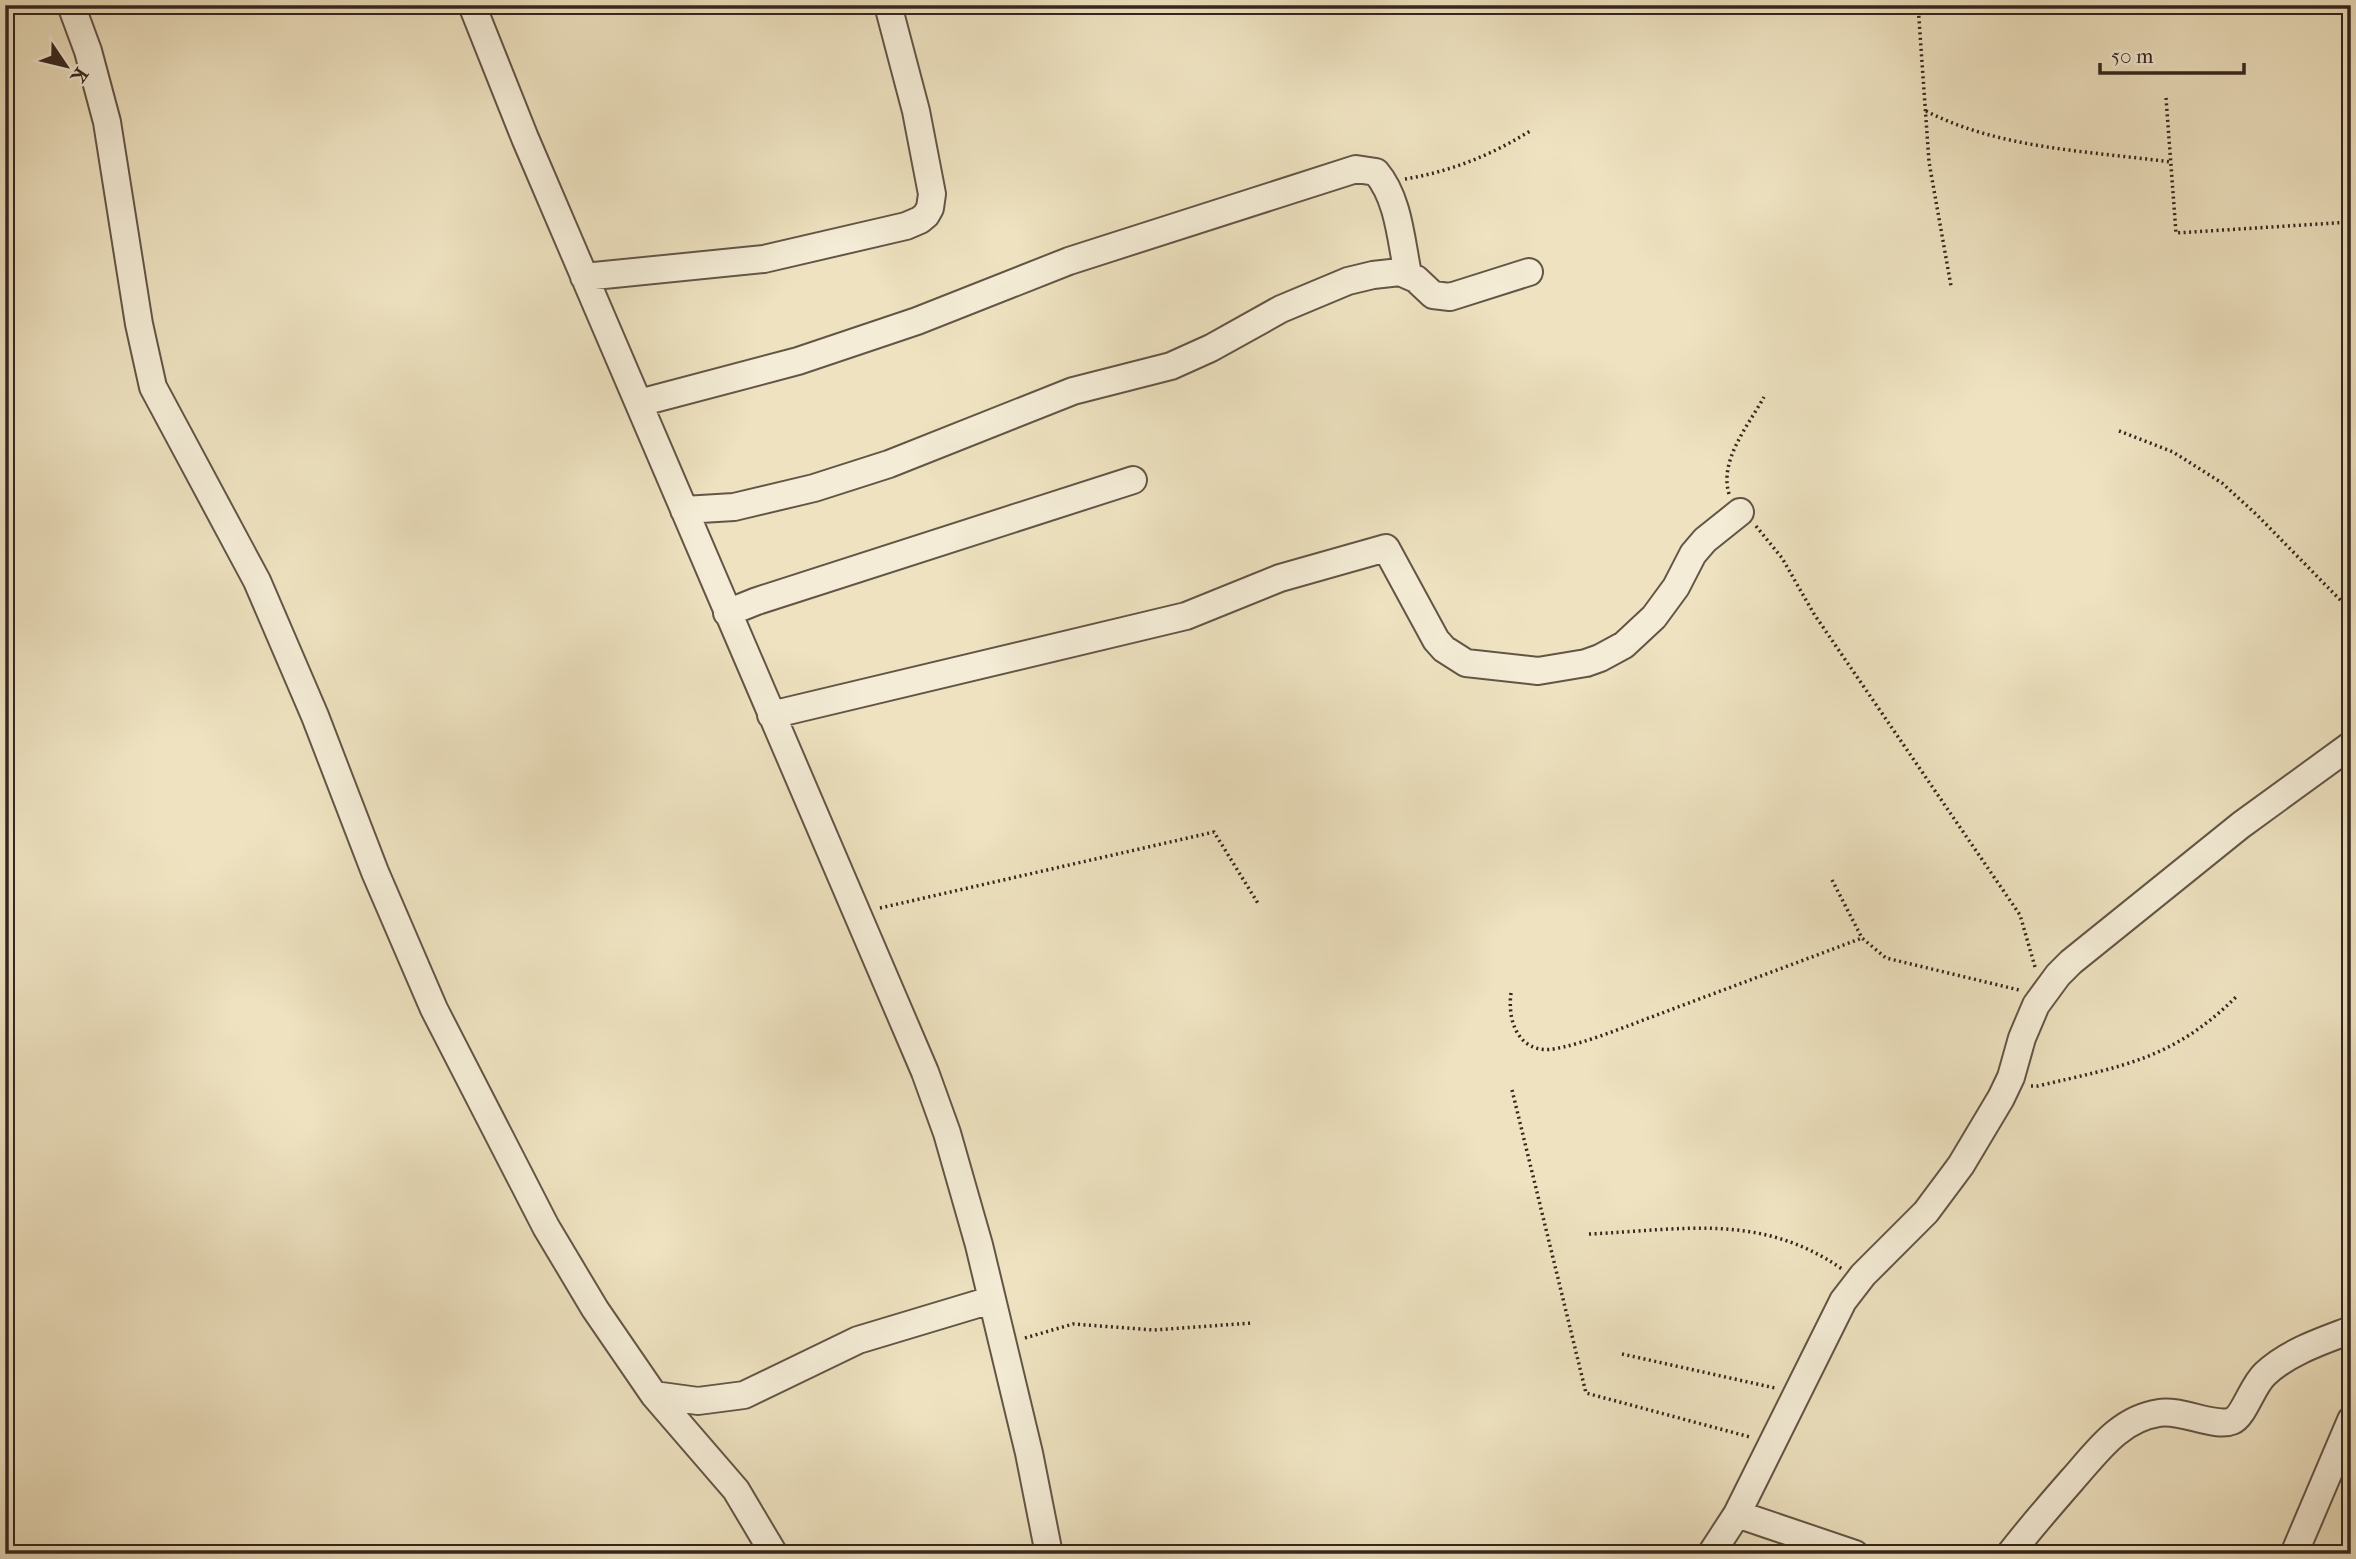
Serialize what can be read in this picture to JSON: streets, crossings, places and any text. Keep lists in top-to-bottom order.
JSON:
{
  "scale_bar": "50 m",
  "north": "bottom right"
}
